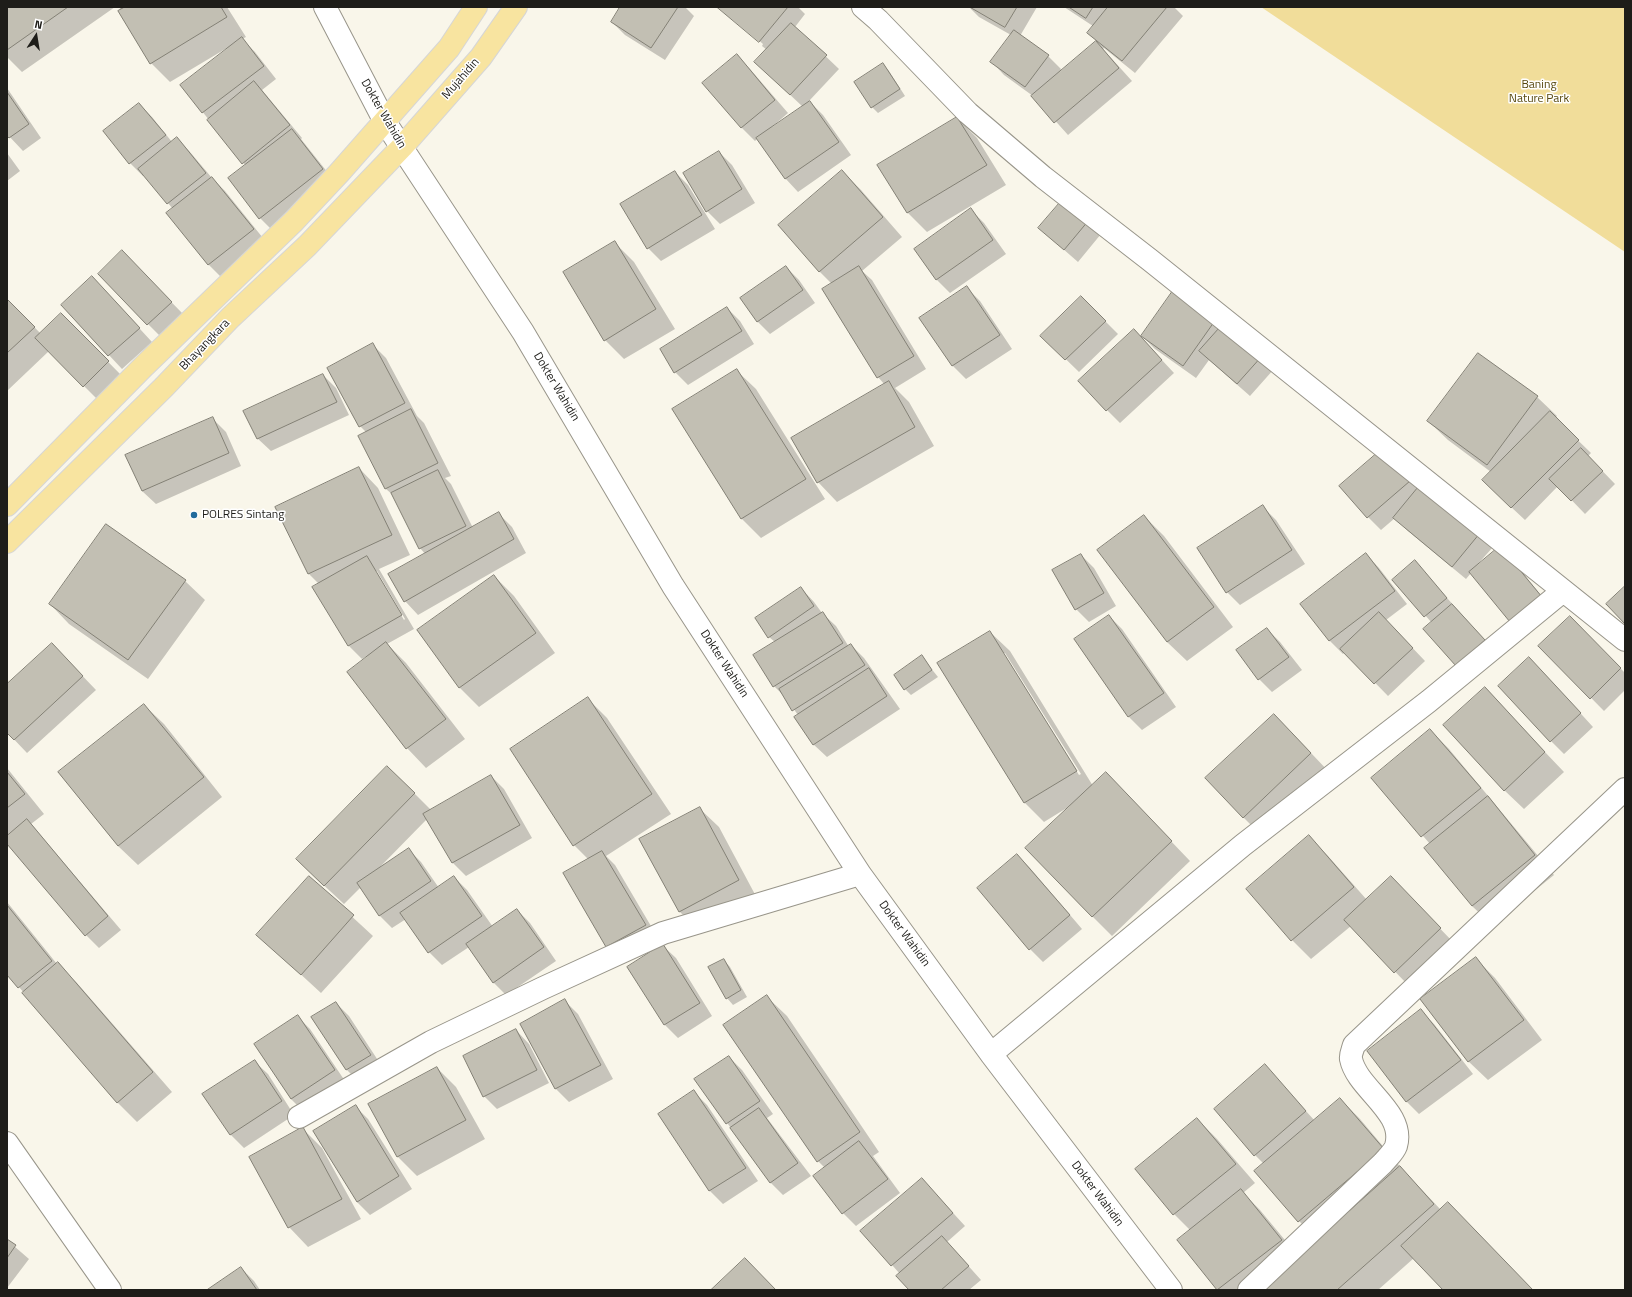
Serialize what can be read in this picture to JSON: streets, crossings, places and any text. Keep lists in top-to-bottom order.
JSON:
{
  "streets": {
    "main road": ["Mujahidin", "Bhayangkara"],
    "street": ["Dokter Wahidin"]
  },
  "crossings": [
    ["Mujahidin", "Dokter Wahidin"],
    ["Mujahidin", "Bhayangkara"],
    ["Dokter Wahidin", "Bhayangkara"]
  ],
  "parks": ["Baning Nature Park"],
  "places": ["POLRES Sintang"],
  "north": "top"
}
